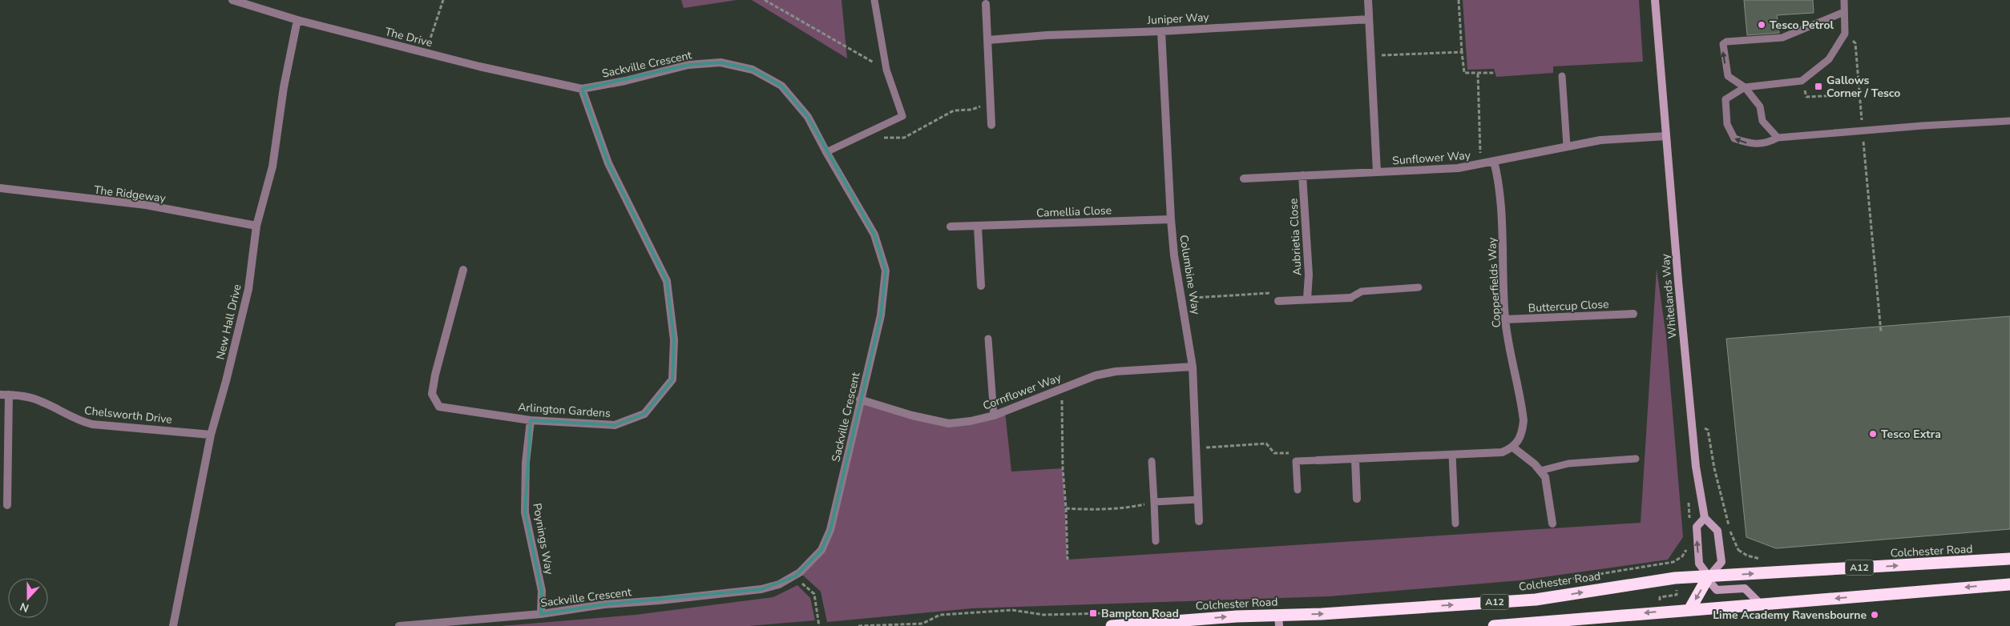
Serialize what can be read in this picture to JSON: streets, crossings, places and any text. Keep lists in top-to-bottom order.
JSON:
{
  "streets": {
    "highway": ["Colchester Road", "A12"],
    "street": [
      "Juniper Way",
      "The Drive",
      "Sackville Crescent",
      "Sunflower Way",
      "The Ridgeway",
      "Camellia Close",
      "Aubrietia Close",
      "Columbine Way",
      "Copperfields Way",
      "Whitelands Way",
      "Buttercup Close",
      "New Hall Drive",
      "Cornflower Way",
      "Arlington Gardens",
      "Chelsworth Drive",
      "Poynings Way"
    ]
  },
  "crossings": [
    ["Juniper Way", "Columbine Way"],
    ["The Drive", "Sackville Crescent"],
    ["The Drive", "New Hall Drive"],
    ["The Drive", "Arlington Gardens"],
    ["Sackville Crescent", "Cornflower Way"],
    ["Sackville Crescent", "Arlington Gardens"],
    ["Sackville Crescent", "Poynings Way"],
    ["Sunflower Way", "Aubrietia Close"],
    ["Sunflower Way", "Copperfields Way"],
    ["Sunflower Way", "Whitelands Way"],
    ["The Ridgeway", "New Hall Drive"],
    ["Camellia Close", "Columbine Way"],
    ["Columbine Way", "Cornflower Way"],
    ["Copperfields Way", "Buttercup Close"],
    ["Whitelands Way", "Colchester Road"],
    ["New Hall Drive", "Chelsworth Drive"],
    ["Arlington Gardens", "Poynings Way"]
  ],
  "places": {
    "other": ["Tesco Petrol", "Tesco Extra", "Lime Academy Ravensbourne"],
    "transit": ["Gallows Corner / Tesco", "Bampton Road"]
  },
  "north": "bottom"
}
